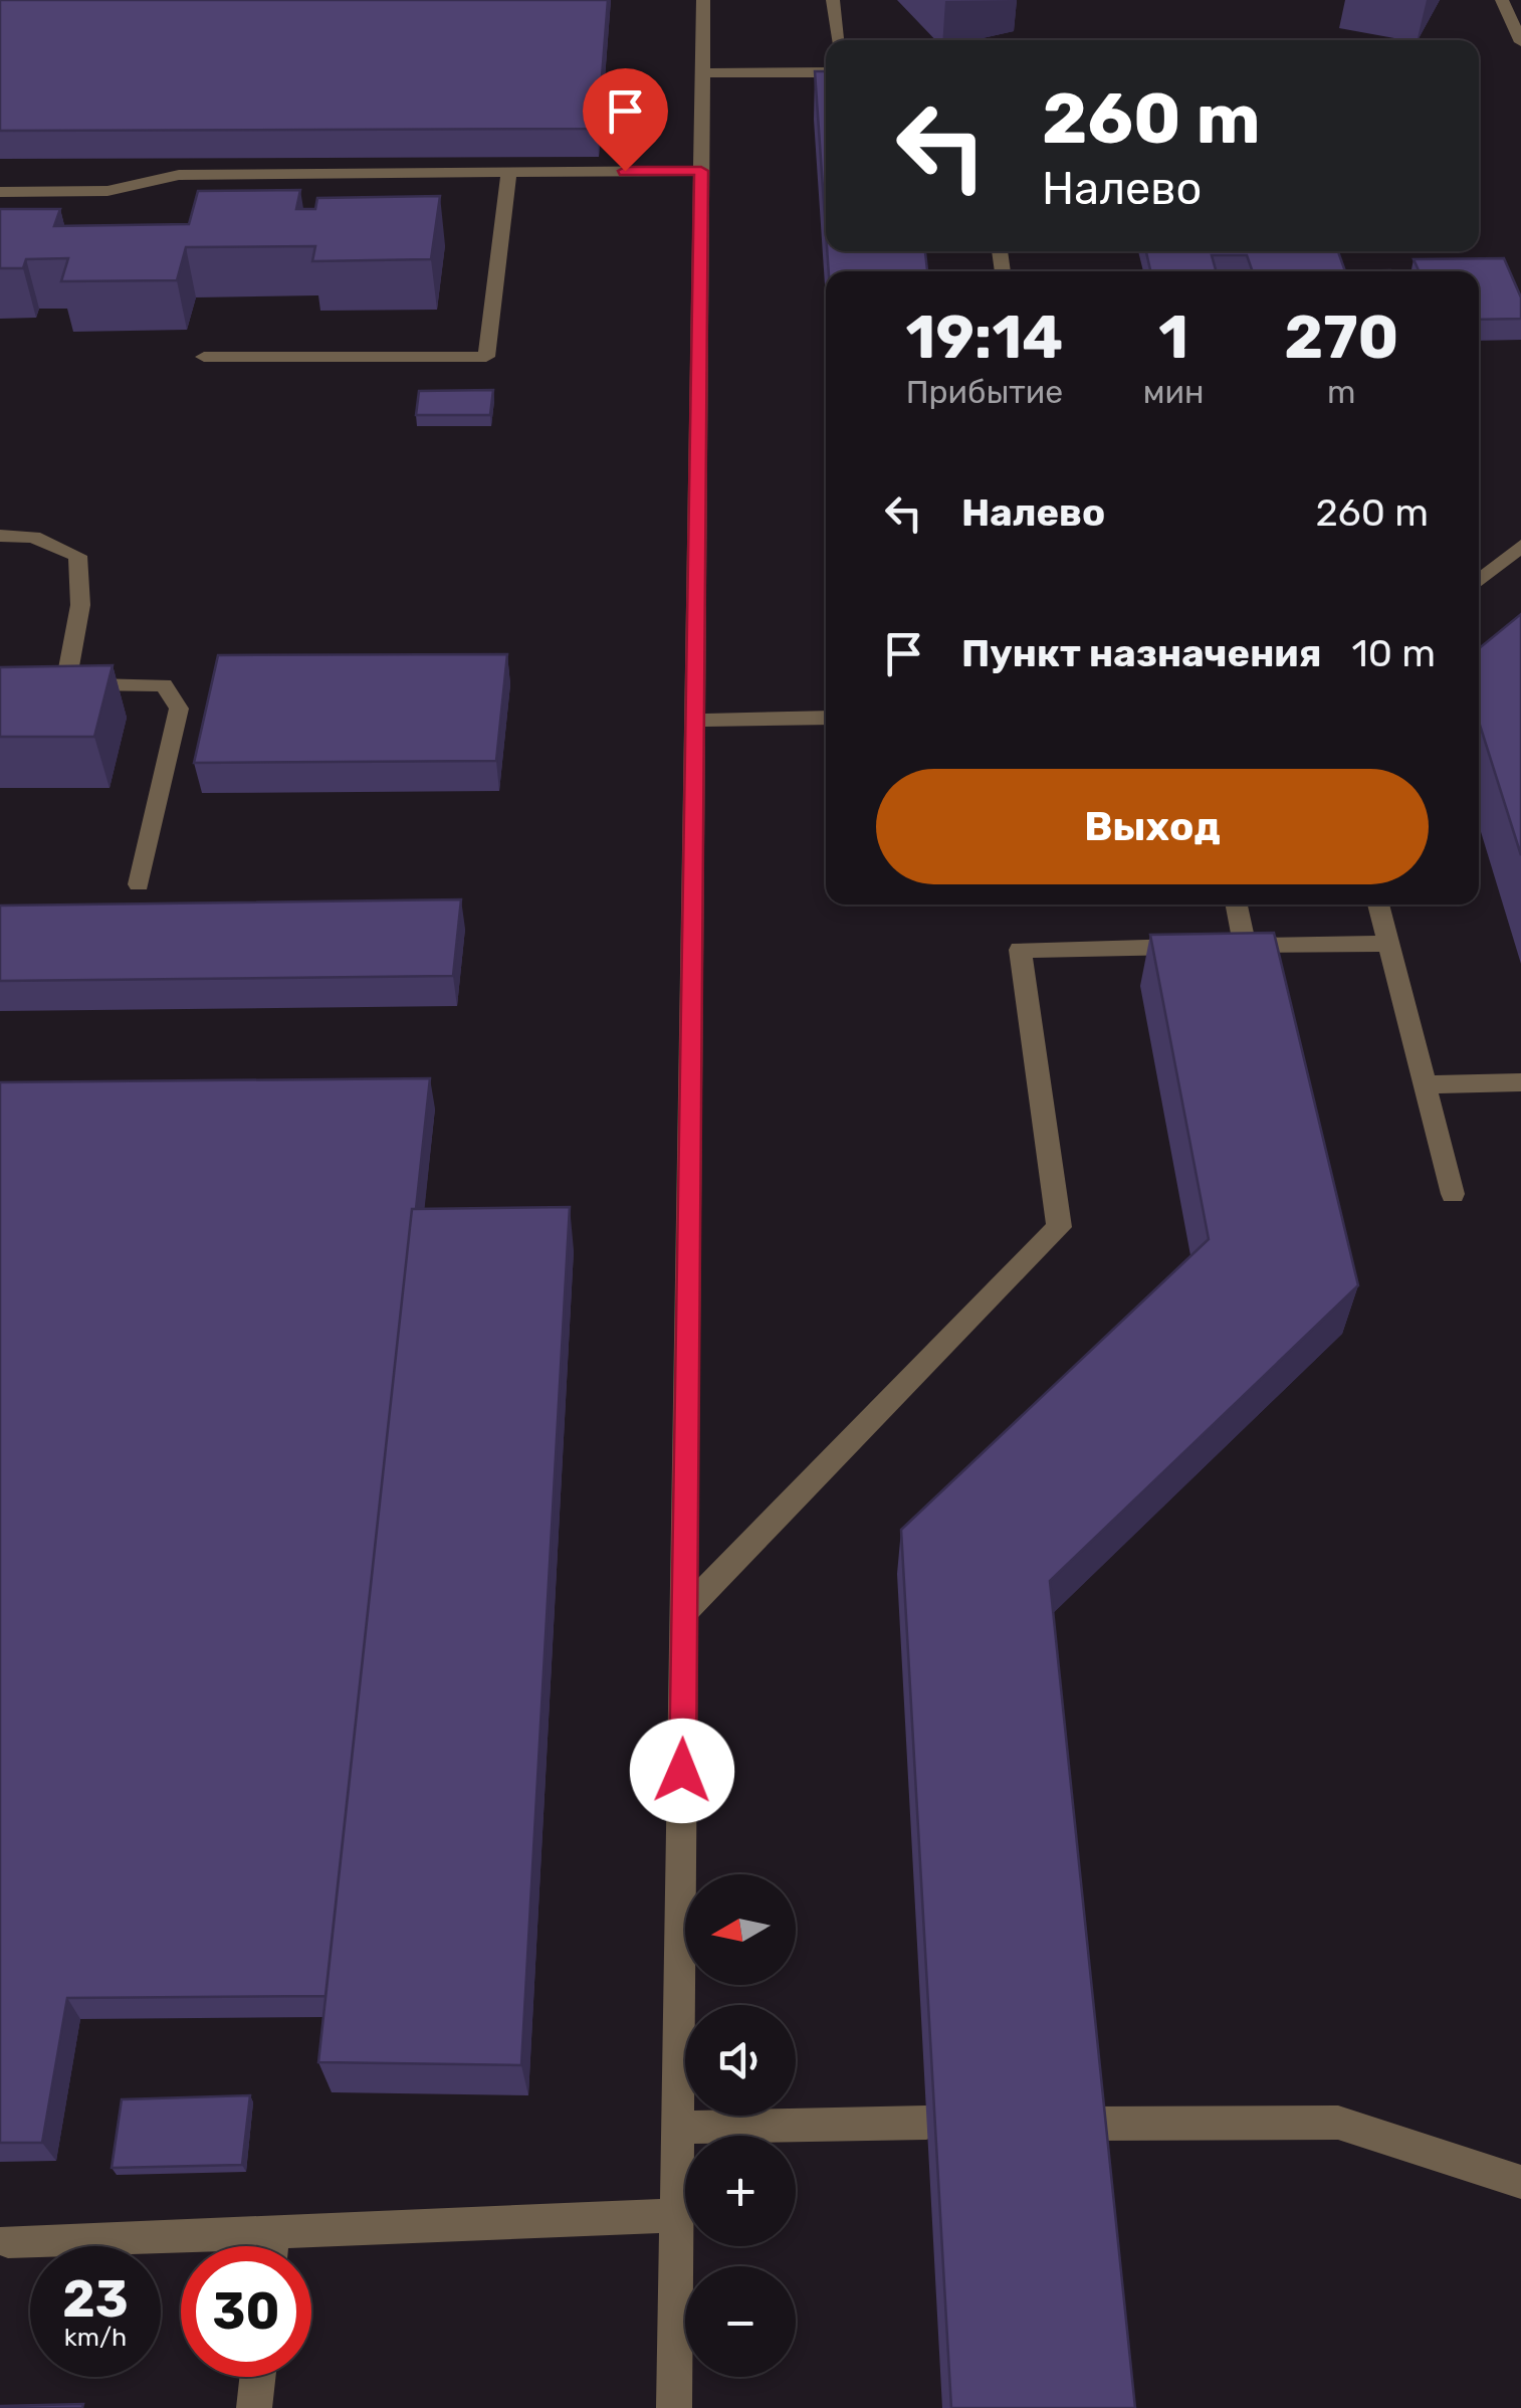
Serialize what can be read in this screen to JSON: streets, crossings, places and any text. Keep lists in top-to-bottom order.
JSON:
{
  "north": "left",
  "page": {
    "turn": ["260 m", "Налево"],
    "eta": [
      "19:14",
      "Прибытие",
      "1",
      "мин",
      "270",
      "m"
    ],
    "list": [
      {
        "name": "Налево",
        "value": "260 m"
      },
      {
        "name": "Пункт назначения",
        "value": "10 m"
      }
    ],
    "buttons": "Выход",
    "map_buttons": ["+", "−"],
    "speed": "23 km/h",
    "limit": "30"
  }
}
